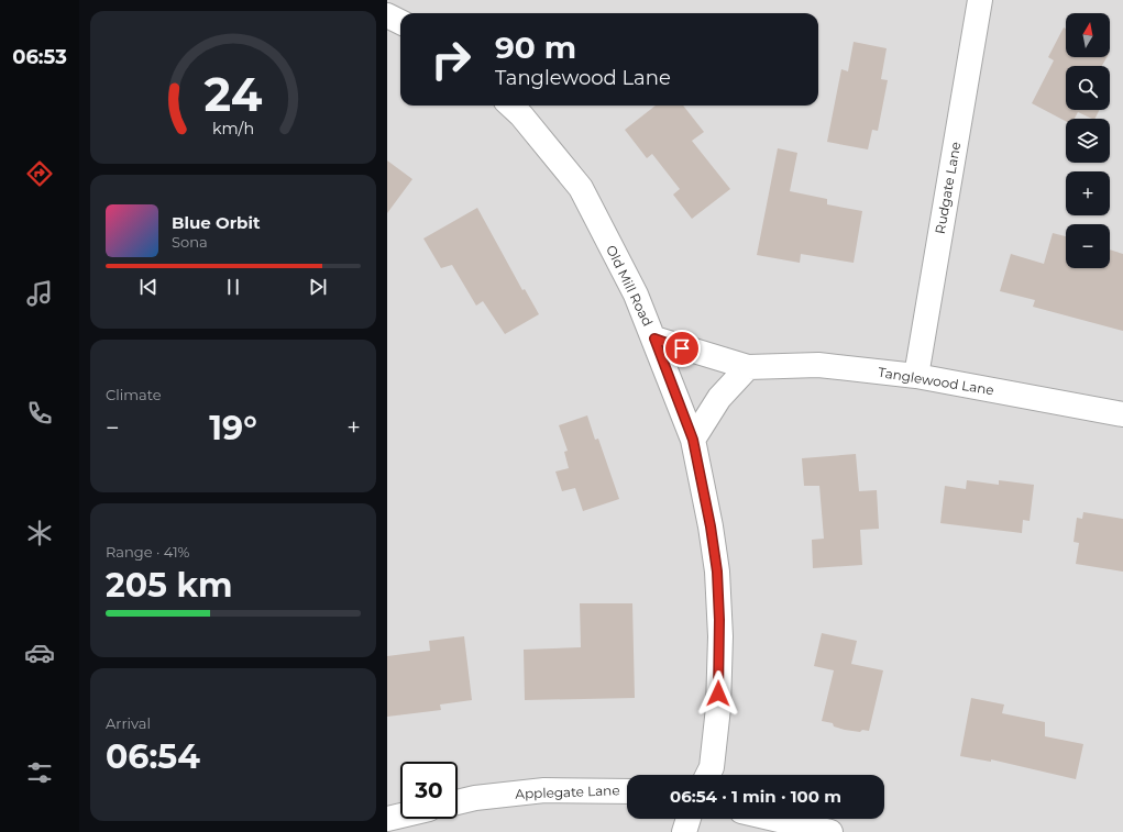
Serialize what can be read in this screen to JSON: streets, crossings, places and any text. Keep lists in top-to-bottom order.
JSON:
{
  "streets": {
    "street": [
      "Rudgate Lane",
      "Old Mill Road",
      "Tanglewood Lane",
      "Applegate Lane"
    ]
  },
  "crossings": [
    ["Rudgate Lane", "Tanglewood Lane"],
    ["Old Mill Road", "Tanglewood Lane"]
  ],
  "north": "top",
  "page": {
    "tabs": "06:53",
    "map_buttons": ["+", "−"],
    "turn": ["90 m", "Tanglewood Lane"],
    "song": ["Blue Orbit", "Sona"],
    "tile": [
      "Climate",
      ["Range · 41%", "205 km"],
      ["Arrival", "06:54"]
    ],
    "heat": ["−", "19°", "+"],
    "limit": "30",
    "trip": "06:54 · 1 min · 100 m",
    "gauge": ["24", "km/h"]
  }
}
